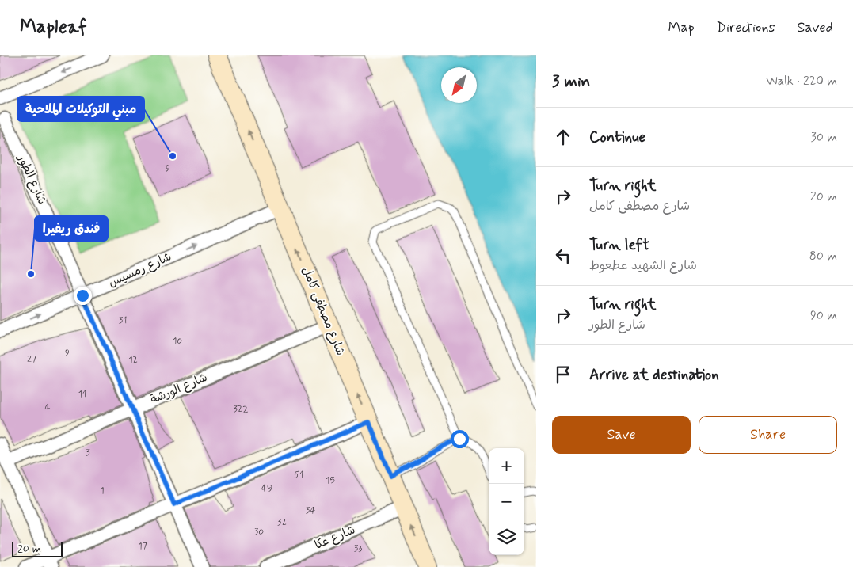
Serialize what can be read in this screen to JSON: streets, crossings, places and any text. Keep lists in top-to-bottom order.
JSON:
{
  "streets": {
    "main road": ["شارع مصطفى كامل"],
    "street": [
      "شارع الطور",
      "شارع رمسيس",
      "شارع الورشة",
      "شارع عكا"
    ]
  },
  "crossings": [
    ["شارع الطور", "شارع رمسيس"],
    ["شارع الطور", "شارع الورشة"],
    ["شارع رمسيس", "شارع مصطفى كامل"],
    ["شارع مصطفى كامل", "شارع الورشة"],
    ["شارع مصطفى كامل", "شارع عكا"]
  ],
  "one_way": ["شارع رمسيس", "شارع مصطفى كامل"],
  "places": ["مبني التوكيلات الملاحية", "فندق ريفيرا"],
  "house_numbers": [
    "9",
    "31",
    "10",
    "9",
    "27",
    "12",
    "11",
    "4",
    "322",
    "3",
    "51",
    "15",
    "49",
    "1",
    "34",
    "32",
    "30",
    "17",
    "33"
  ],
  "scale_bar": "20 m",
  "north": "bottom left",
  "page": {
    "header": "Mapleaf",
    "nav": ["Map", "Directions", "Saved"],
    "heading": ["3 min", "Walk · 220 m"],
    "list": [
      ["Continue", "30 m"],
      ["Turn right", "شارع مصطفى كامل", "20 m"],
      ["Turn left", "شارع الشهيد عطعوط", "80 m"],
      ["Turn right", "شارع الطور", "90 m"],
      "Arrive at destination"
    ],
    "buttons": ["Save", "Share"],
    "map_buttons": ["+", "−"],
    "scale": "20 m"
  }
}
